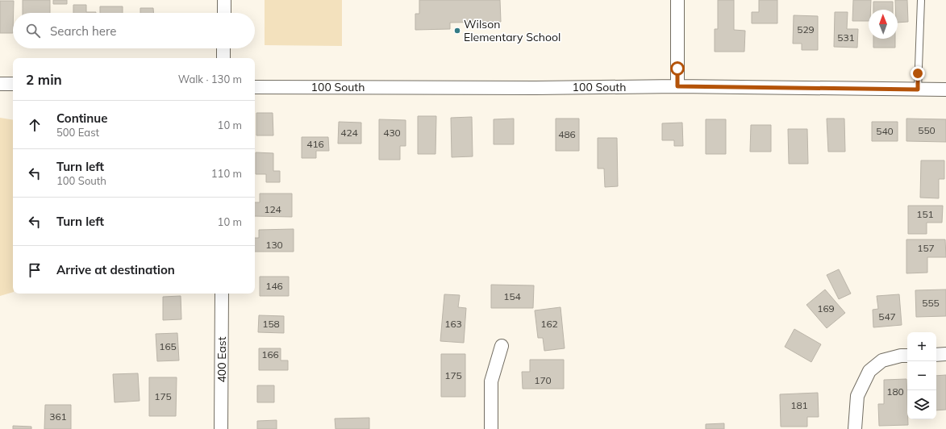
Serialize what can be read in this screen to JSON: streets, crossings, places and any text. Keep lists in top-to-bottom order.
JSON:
{
  "streets": {
    "street": ["100 South", "400 East"]
  },
  "places": ["Wilson Elementary School"],
  "house_numbers": [
    "529",
    "531",
    "550",
    "540",
    "424",
    "430",
    "486",
    "416",
    "124",
    "151",
    "130",
    "157",
    "146",
    "154",
    "555",
    "169",
    "547",
    "158",
    "163",
    "162",
    "165",
    "166",
    "175",
    "170",
    "180",
    "175",
    "181",
    "361"
  ],
  "north": "top",
  "page": {
    "search": "Search here",
    "heading": ["2 min", "Walk · 130 m"],
    "list": [
      ["Continue", "500 East", "10 m"],
      ["Turn left", "100 South", "110 m"],
      ["Turn left", "10 m"],
      "Arrive at destination"
    ],
    "map_buttons": ["+", "−"]
  }
}
